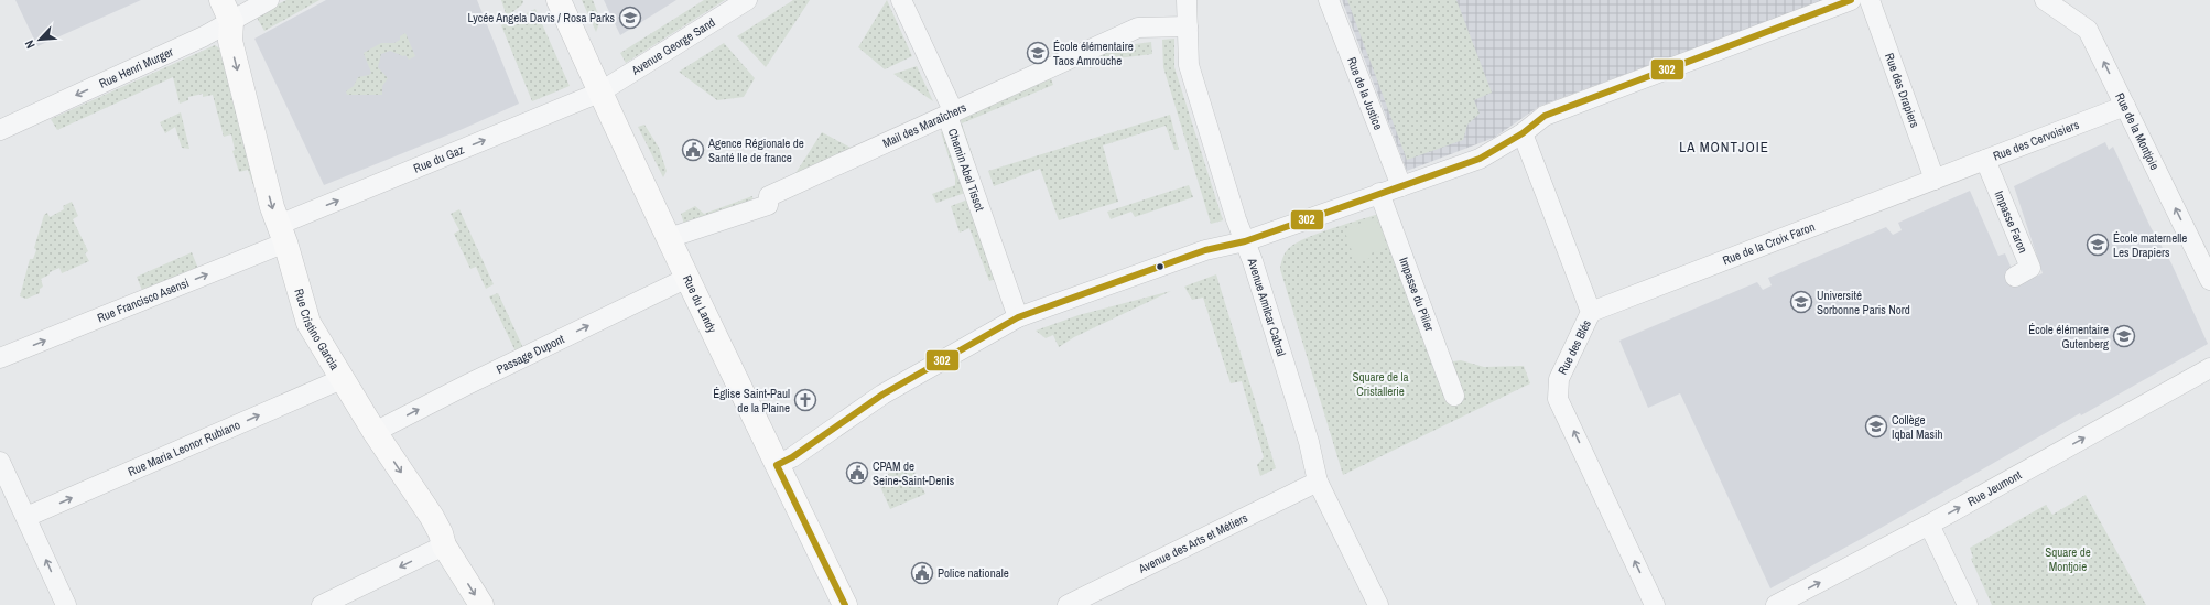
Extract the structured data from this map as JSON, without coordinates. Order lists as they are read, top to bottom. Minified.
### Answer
{"streets":{"main road":["Rue du Landy","Rue Cristino Garcia"],"street":["Avenue George Sand","Rue Henri Murger","Rue des Drapiers","Rue de la Justice","Mail des Maraîchers","Rue de la Montjoie","Rue des Cervoisiers","Rue du Gaz","Chemin Abel Tissot","Impasse Faron","Rue de la Croix Faron","Impasse du Pilier","Rue Francisco Asensi","Avenue Amilcar Cabral","Rue des Blés","Passage Dupont","Rue Maria Leonor Rubiano","Rue Jeumont","Avenue des Arts et Métiers"]},"crossings":[["Avenue George Sand","Rue du Gaz"],["Avenue George Sand","Rue du Landy"],["Rue Henri Murger","Rue Cristino Garcia"],["Rue des Drapiers","Rue des Cervoisiers"],["Rue des Drapiers","Rue de la Croix Faron"],["Mail des Maraîchers","Chemin Abel Tissot"],["Mail des Maraîchers","Rue du Landy"],["Mail des Maraîchers","Avenue Amilcar Cabral"],["Rue de la Montjoie","Rue des Cervoisiers"],["Rue des Cervoisiers","Impasse Faron"],["Rue des Cervoisiers","Rue de la Croix Faron"],["Rue du Gaz","Rue Francisco Asensi"],["Rue du Gaz","Rue du Landy"],["Rue du Gaz","Rue Cristino Garcia"],["Rue de la Croix Faron","Rue des Blés"],["Rue Francisco Asensi","Rue Cristino Garcia"],["Rue du Landy","Passage Dupont"],["Avenue Amilcar Cabral","Avenue des Arts et Métiers"],["Rue Cristino Garcia","Passage Dupont"],["Rue Cristino Garcia","Rue Maria Leonor Rubiano"]],"one_way":["Rue Henri Murger","Rue de la Montjoie","Rue du Gaz","Rue Francisco Asensi","Rue Cristino Garcia","Rue des Blés","Passage Dupont","Rue Maria Leonor Rubiano","Rue Jeumont"],"districts":["LA MONTJOIE"],"parks":["Square de la Cristallerie","Square de Montjoie"],"places":{"school or university":["Lycée Angela Davis / Rosa Parks","École élémentaire Taos Amrouche","École maternelle Les Drapiers","Université Sorbonne Paris Nord","École élémentaire Gutenberg","Collège Iqbal Masih"],"public building":["Agence Régionale de Santé Ile de france","CPAM de Seine-Saint-Denis","Police nationale"],"church":["Église Saint-Paul de la Plaine"]},"lines":["transit line 302"],"north":"bottom left"}
